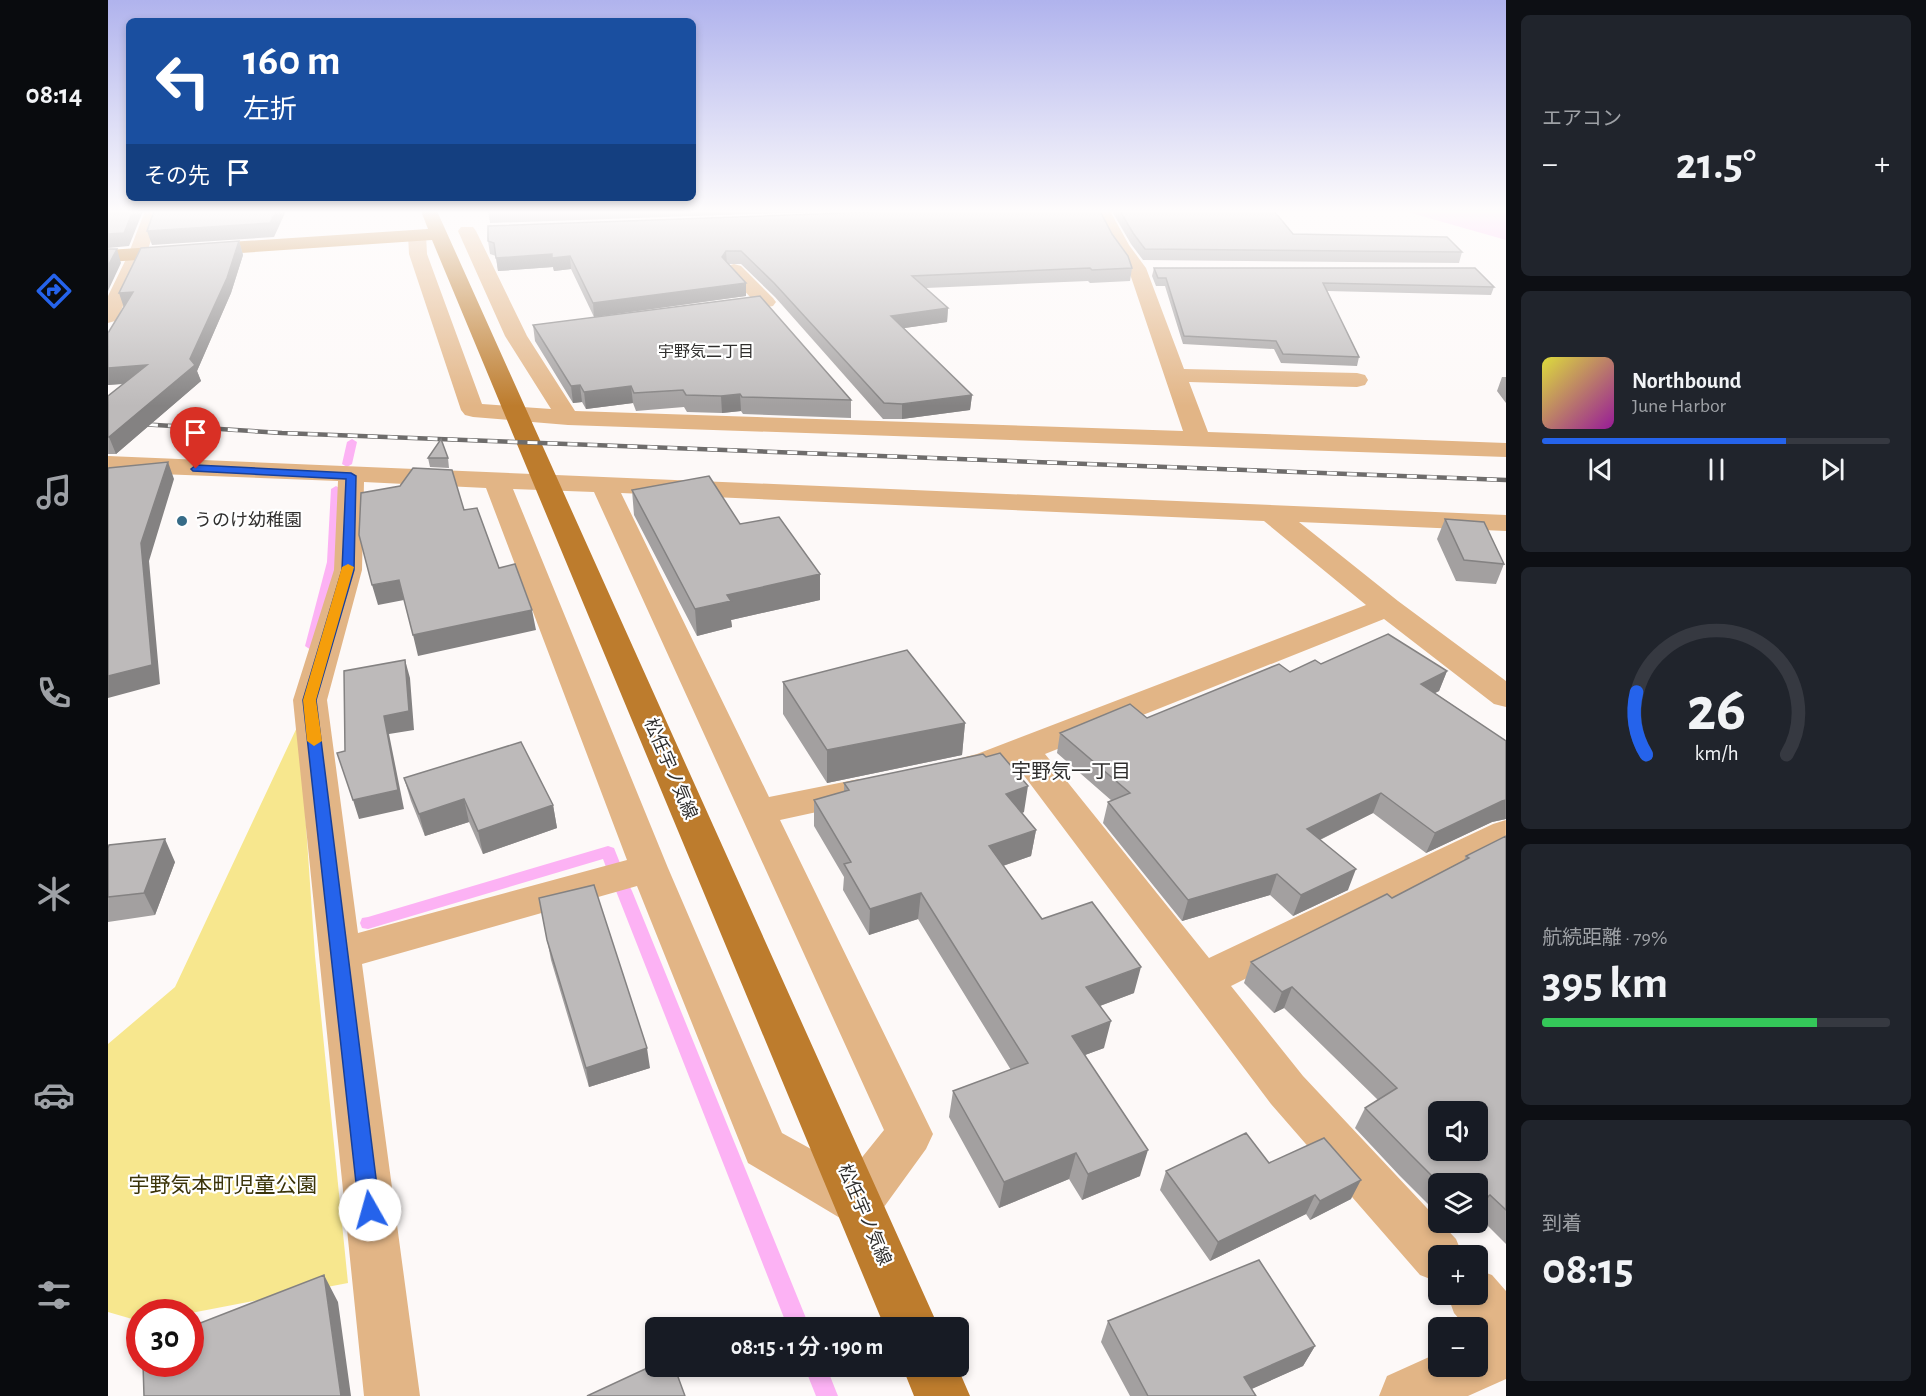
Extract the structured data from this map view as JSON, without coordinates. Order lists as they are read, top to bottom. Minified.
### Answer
{"streets":{"main road":["松任宇ノ気線"]},"districts":["宇野気二丁目","宇野気一丁目"],"parks":["宇野気本町児童公園"],"places":["うのけ幼稚園"],"page":{"tabs":"08:14","tile":["エアコン",["航続距離 · 79%","395 km"],["到着","08:15"]],"turn":["160 m","左折"],"heat":["−","21.5°","+"],"then":"その先","song":["Northbound","June Harbor"],"map_buttons":["+","−"],"limit":"30","trip":"08:15 · 1 分 · 190 m","gauge":["26","km/h"]}}
